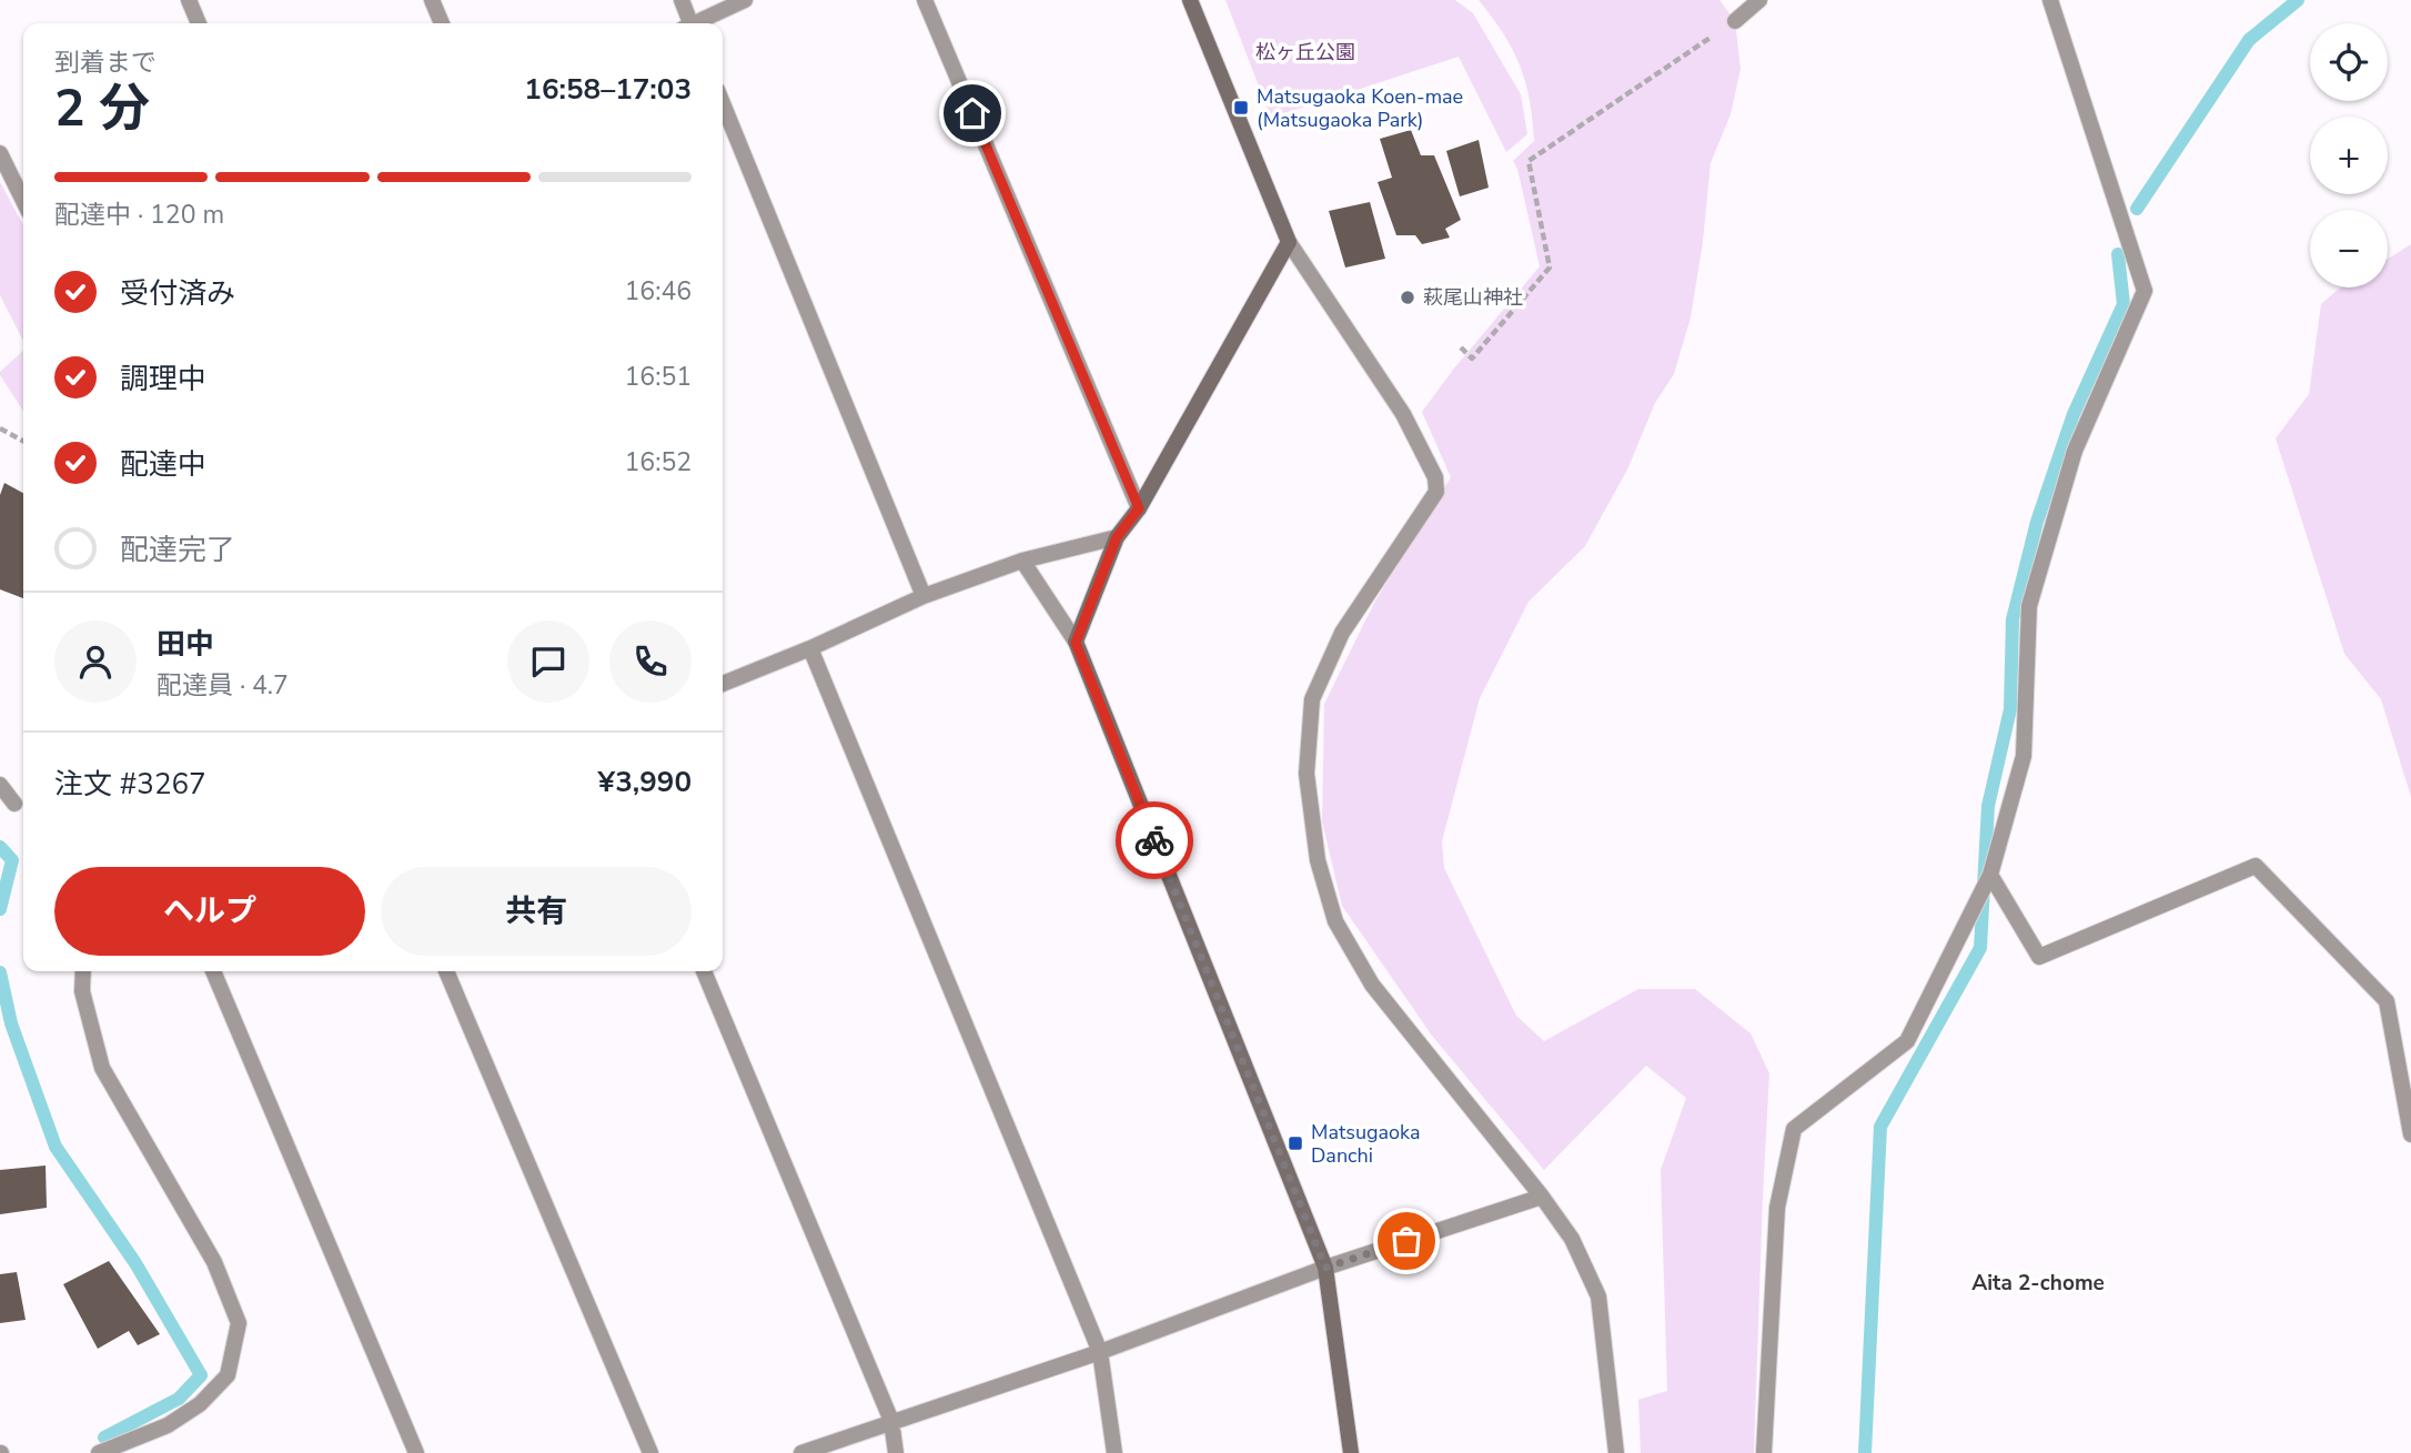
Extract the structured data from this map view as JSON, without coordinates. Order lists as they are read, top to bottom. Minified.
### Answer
{"districts":["Aita 2-chome"],"parks":["松ヶ丘公園"],"places":{"transit":["Matsugaoka Koen-mae (Matsugaoka Park)","Matsugaoka Danchi"],"other":["萩尾山神社"]},"page":{"map_buttons":["+","−"],"heading":["2 分","到着まで","16:58–17:03"],"panel":["田中","配達員 · 4.7","注文 #3267","¥3,990"],"bar":"配達中 · 120 m","list":[["受付済み","16:46"],["調理中","16:51"],["配達中","16:52"],"配達完了"],"buttons":["ヘルプ","共有"]}}
